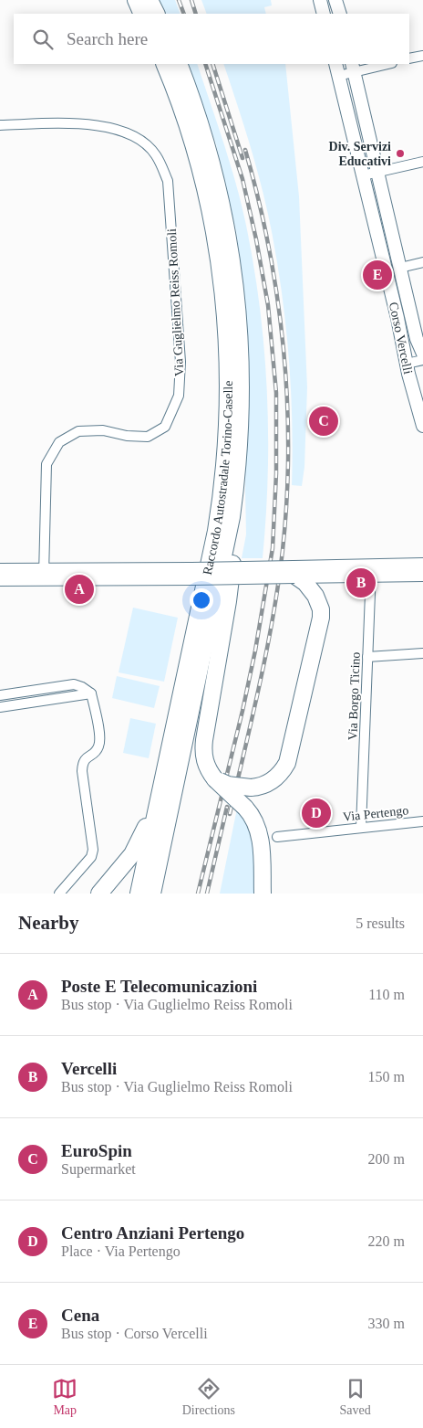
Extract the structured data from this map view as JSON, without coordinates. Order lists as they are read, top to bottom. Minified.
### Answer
{"streets":{"highway":["Raccordo Autostradale Torino-Caselle"],"main road":["Corso Vercelli"],"street":["Via Guglielmo Reiss Romoli","Via Borgo Ticino","Via Pertengo"]},"crossings":[["Via Borgo Ticino","Via Pertengo"]],"places":["Div. Servizi Educativi"],"page":{"search":"Search here","pins":["E","C","B","A","D"],"heading":["Nearby","5 results"],"list":[{"mark":"A","name":"Poste E Telecomunicazioni","note":"Bus stop · Via Guglielmo Reiss Romoli","value":"110 m"},{"mark":"B","name":"Vercelli","note":"Bus stop · Via Guglielmo Reiss Romoli","value":"150 m"},{"mark":"C","name":"EuroSpin","note":"Supermarket","value":"200 m"},{"mark":"D","name":"Centro Anziani Pertengo","note":"Place · Via Pertengo","value":"220 m"},{"mark":"E","name":"Cena","note":"Bus stop · Corso Vercelli","value":"330 m"}],"nav":["Map","Directions","Saved"]}}
